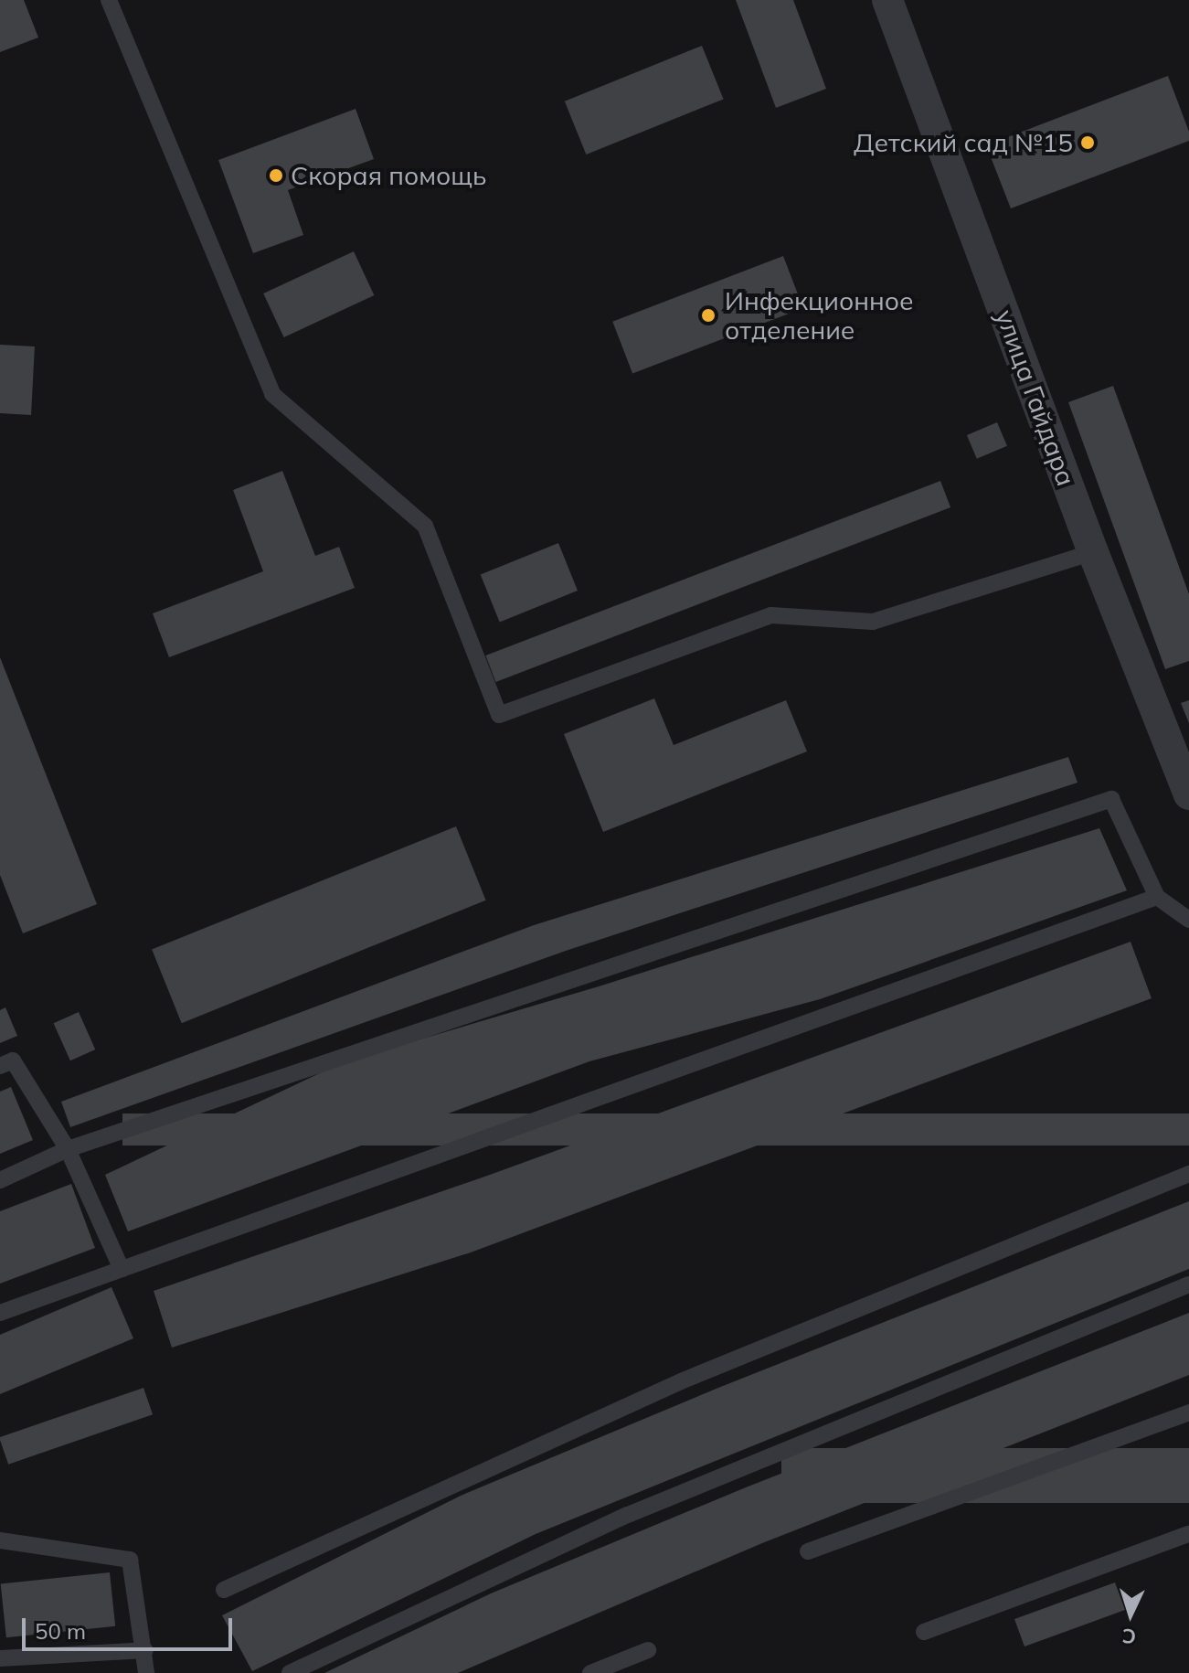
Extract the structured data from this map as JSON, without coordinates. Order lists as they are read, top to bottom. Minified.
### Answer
{"streets":{"street":["улица Гайдара"]},"places":["Детский сад №15","Скорая помощь","Инфекционное отделение"],"scale_bar":"50 m","north":"bottom"}
